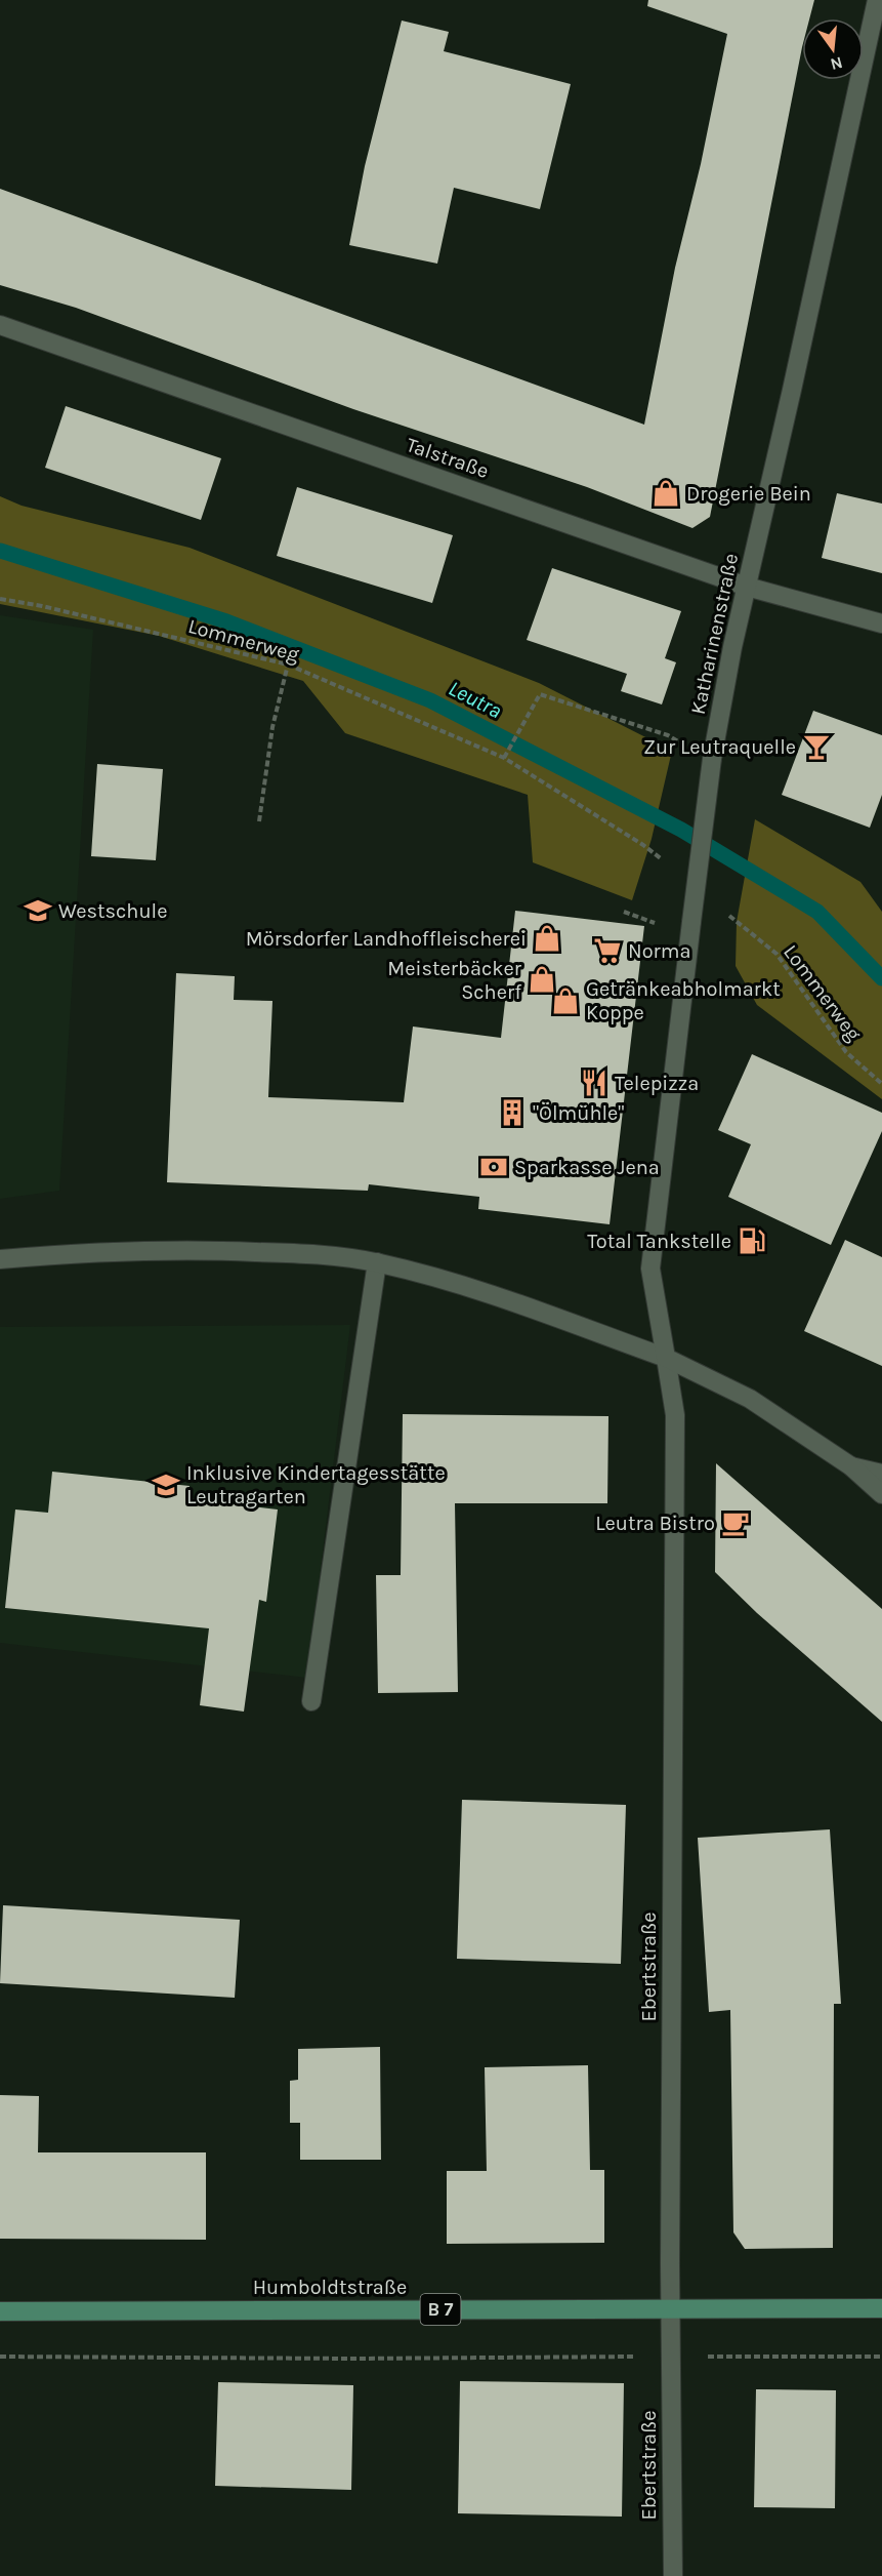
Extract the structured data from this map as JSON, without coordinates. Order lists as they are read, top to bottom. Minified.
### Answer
{"streets":{"main road":["Humboldtstraße","B 7"],"street":["Talstraße","Katharinenstraße","Ebertstraße"],"path":["Lommerweg"]},"crossings":[["Talstraße","Katharinenstraße"],["Katharinenstraße","Ebertstraße"],["Ebertstraße","Humboldtstraße"]],"water":["Leutra"],"places":{"shop":["Drogerie Bein","Mörsdorfer Landhoffleischerei","Meisterbäcker Scherf","Getränkeabholmarkt Koppe"],"bar":["Zur Leutraquelle"],"school or university":["Westschule","Inklusive Kindertagesstätte Leutragarten"],"supermarket":["Norma"],"restaurant":["Telepizza"],"building":["\"Ölmühle\""],"bank":["Sparkasse Jena"],"fuel station":["Total Tankstelle"],"cafe":["Leutra Bistro"]},"north":"bottom"}
